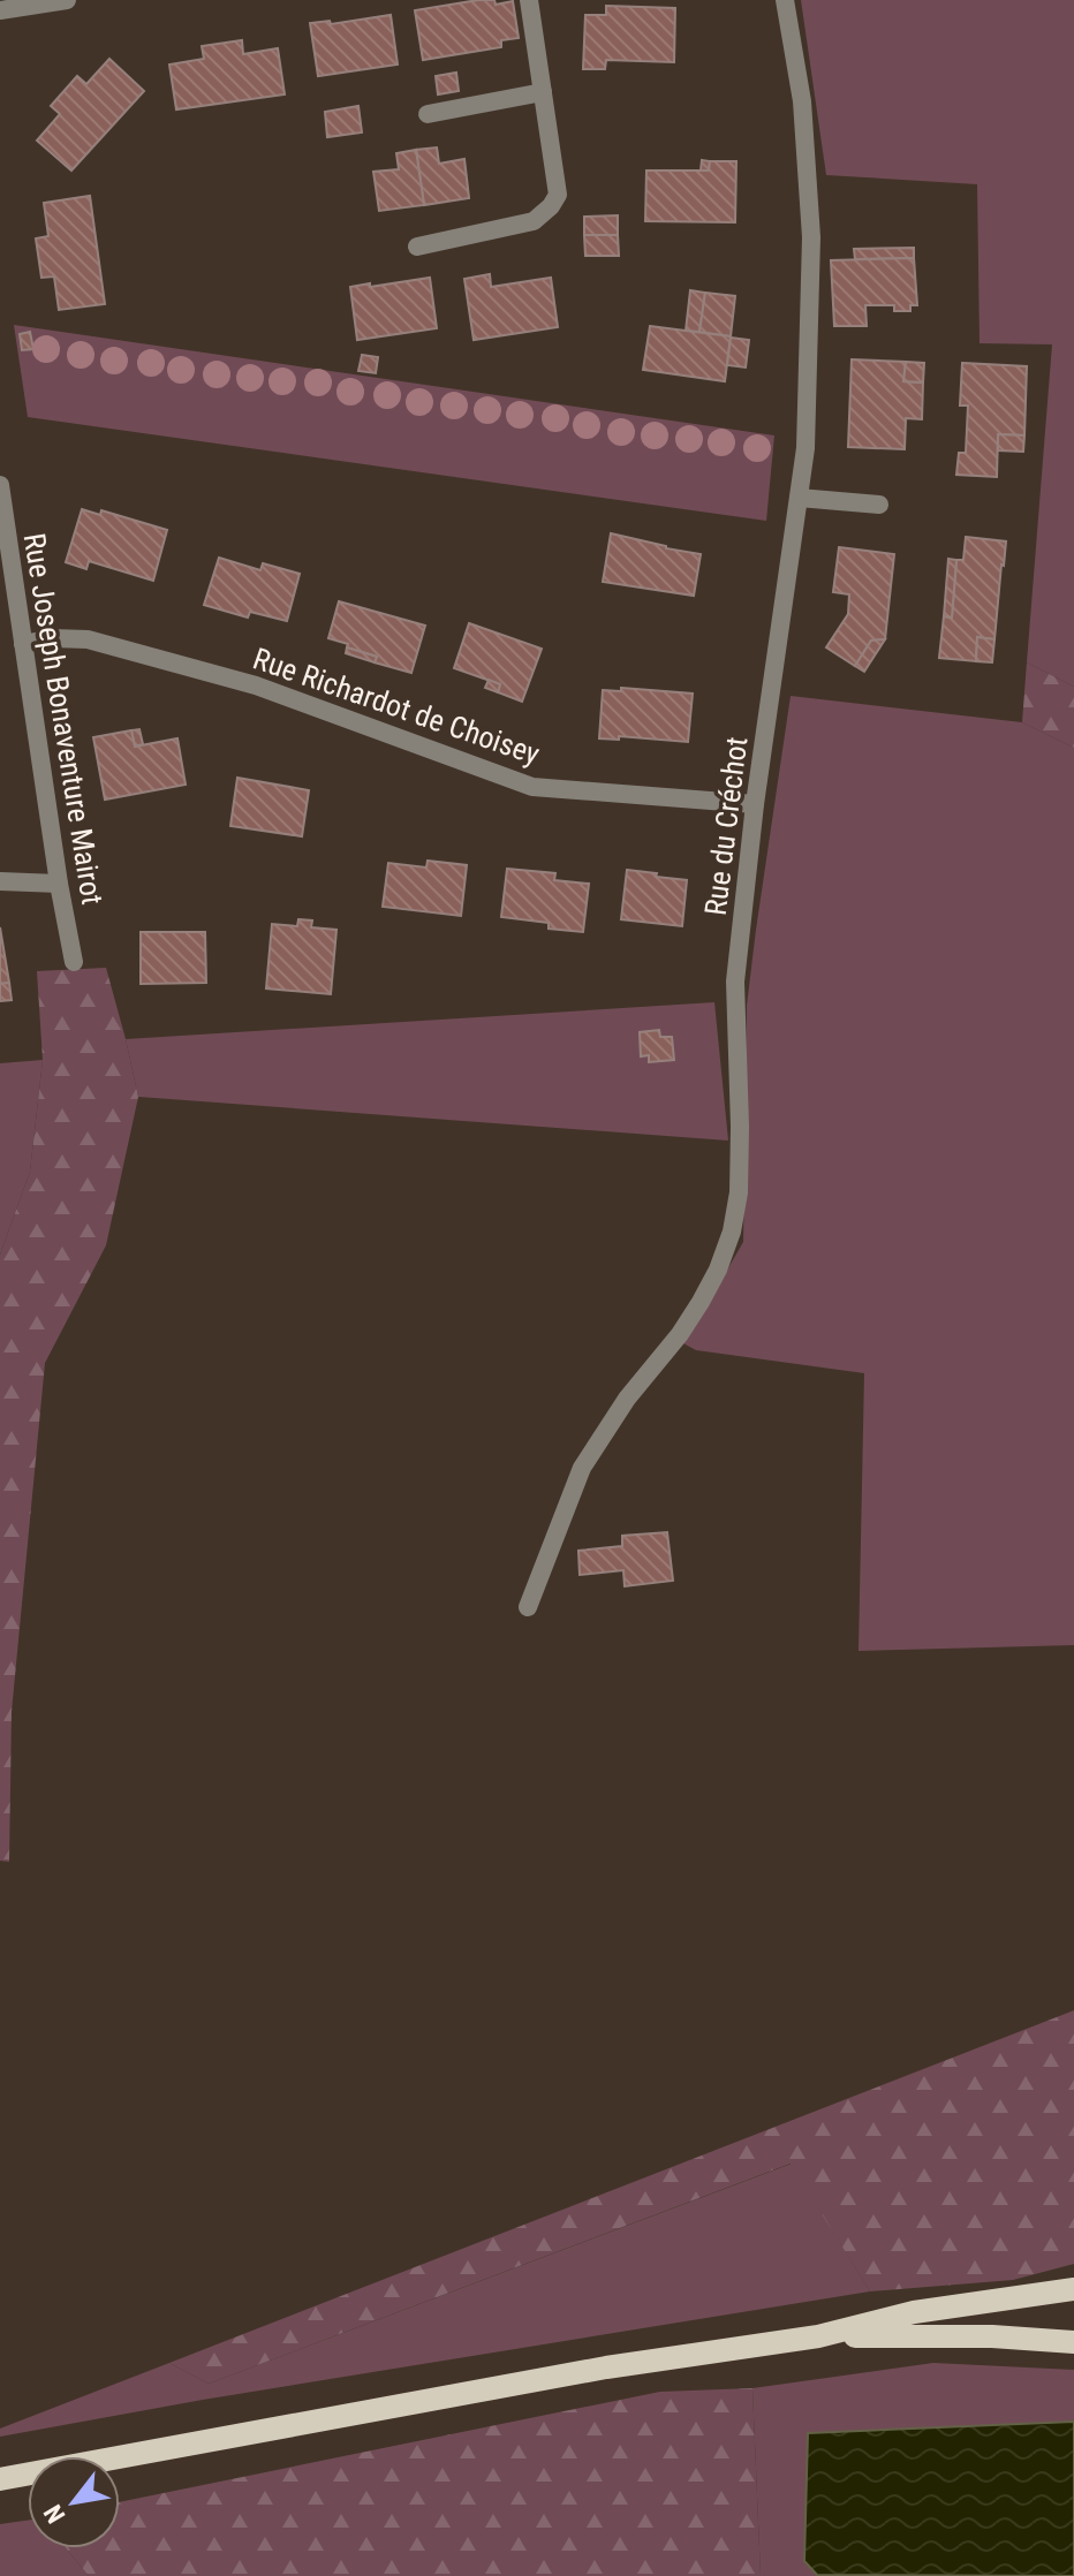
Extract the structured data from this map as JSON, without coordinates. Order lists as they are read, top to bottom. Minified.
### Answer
{"streets":{"street":["Rue Richardot de Choisey","Rue Joseph Bonaventure Mairot","Rue du Créchot"]},"crossings":[["Rue Richardot de Choisey","Rue Joseph Bonaventure Mairot"],["Rue Richardot de Choisey","Rue du Créchot"]],"north":"bottom left"}
